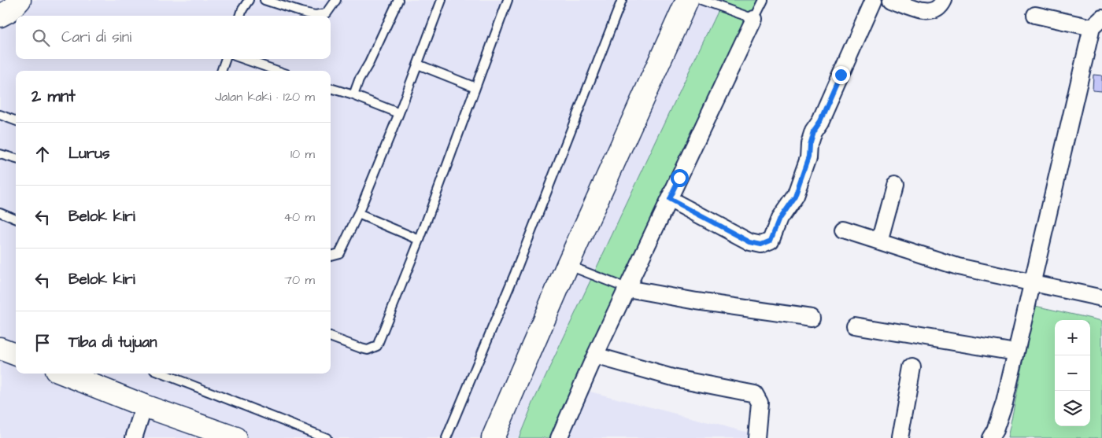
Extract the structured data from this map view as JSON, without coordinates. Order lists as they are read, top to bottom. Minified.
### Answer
{"page":{"search":"Cari di sini","heading":["2 mnt","Jalan kaki · 120 m"],"list":[["Lurus","10 m"],["Belok kiri","40 m"],["Belok kiri","70 m"],"Tiba di tujuan"],"map_buttons":["+","−"]}}
